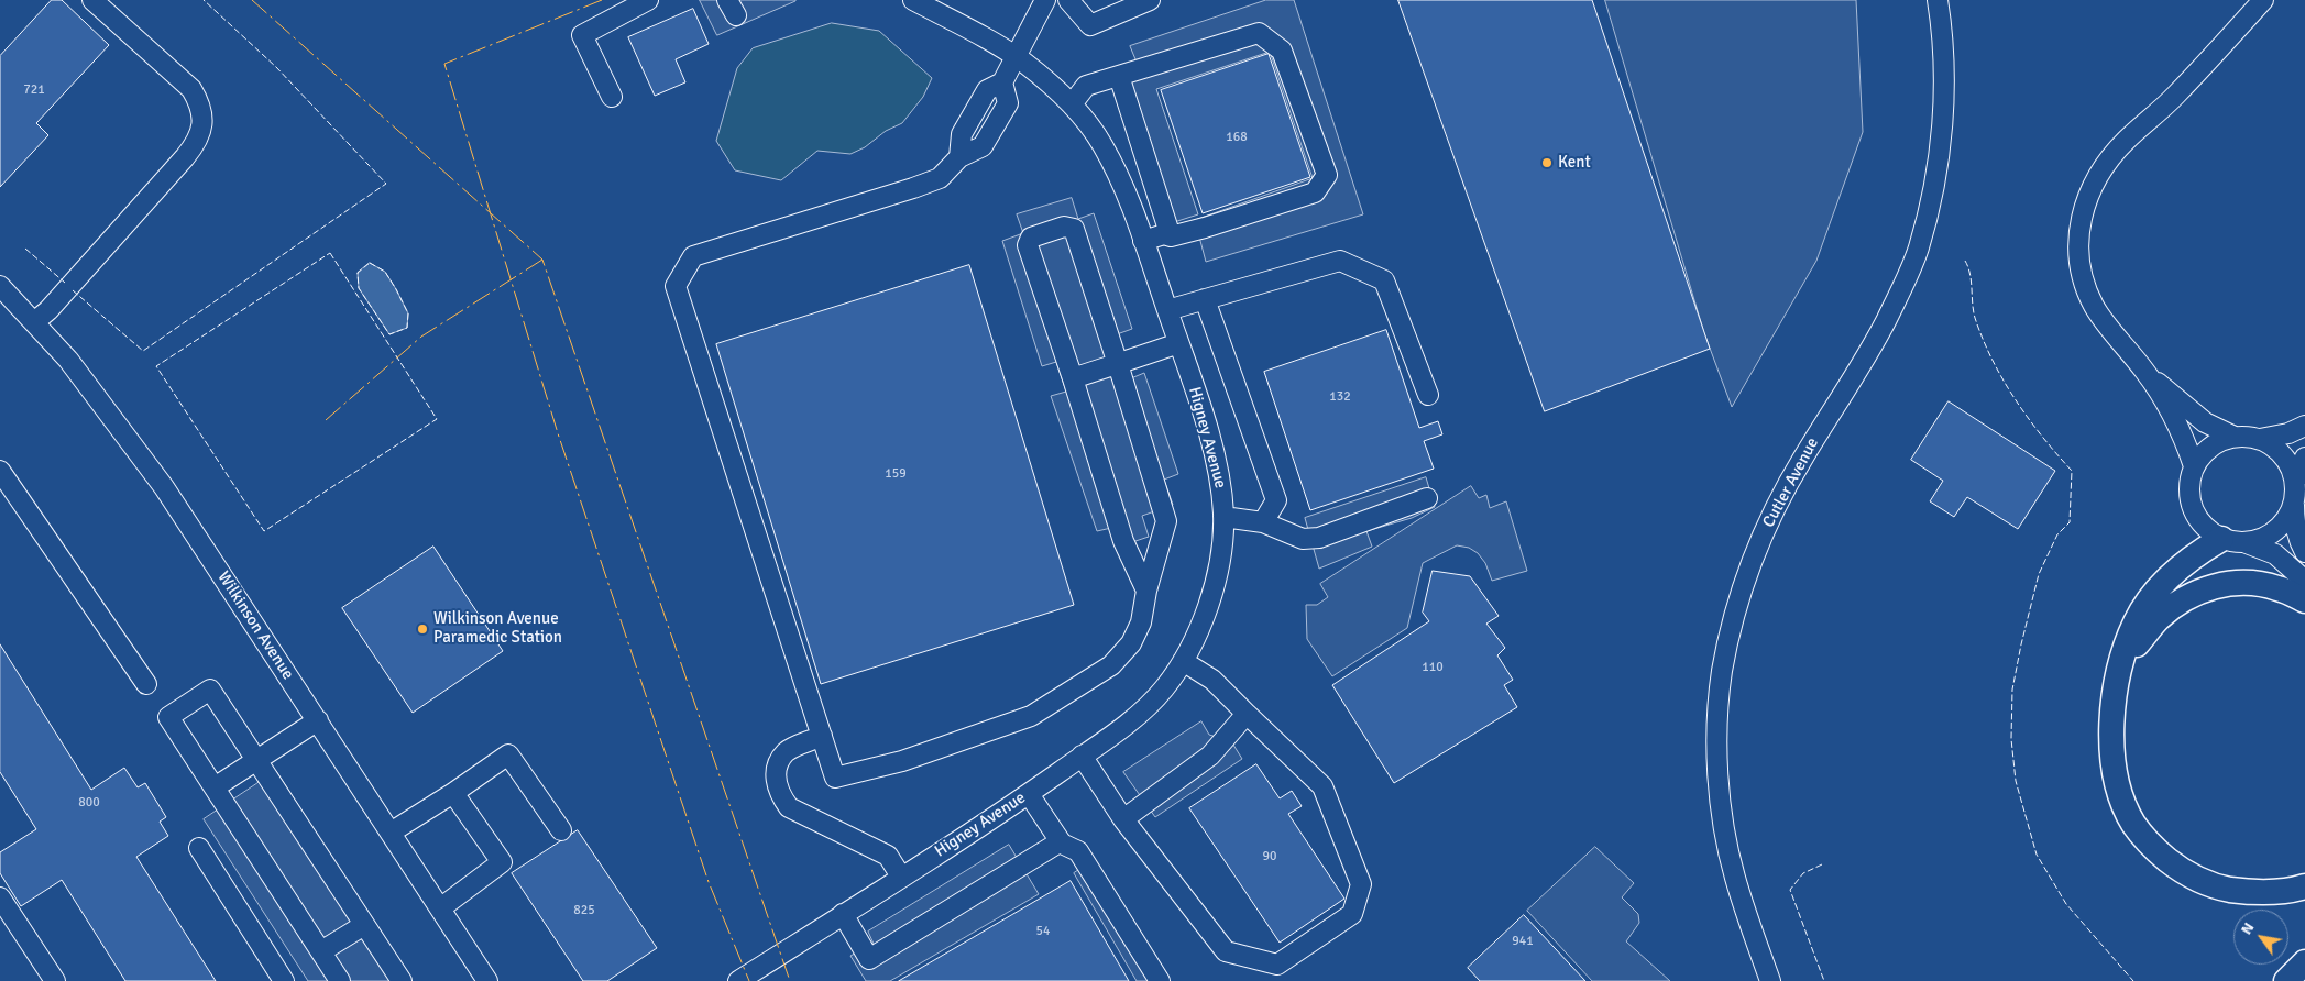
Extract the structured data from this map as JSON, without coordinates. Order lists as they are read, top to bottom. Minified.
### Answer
{"streets":{"street":["Higney Avenue","Cutler Avenue","Wilkinson Avenue"]},"places":["Kent","Wilkinson Avenue Paramedic Station"],"house_numbers":["721","168","132","159","110","800","90","825","54","941"],"north":"top left"}
